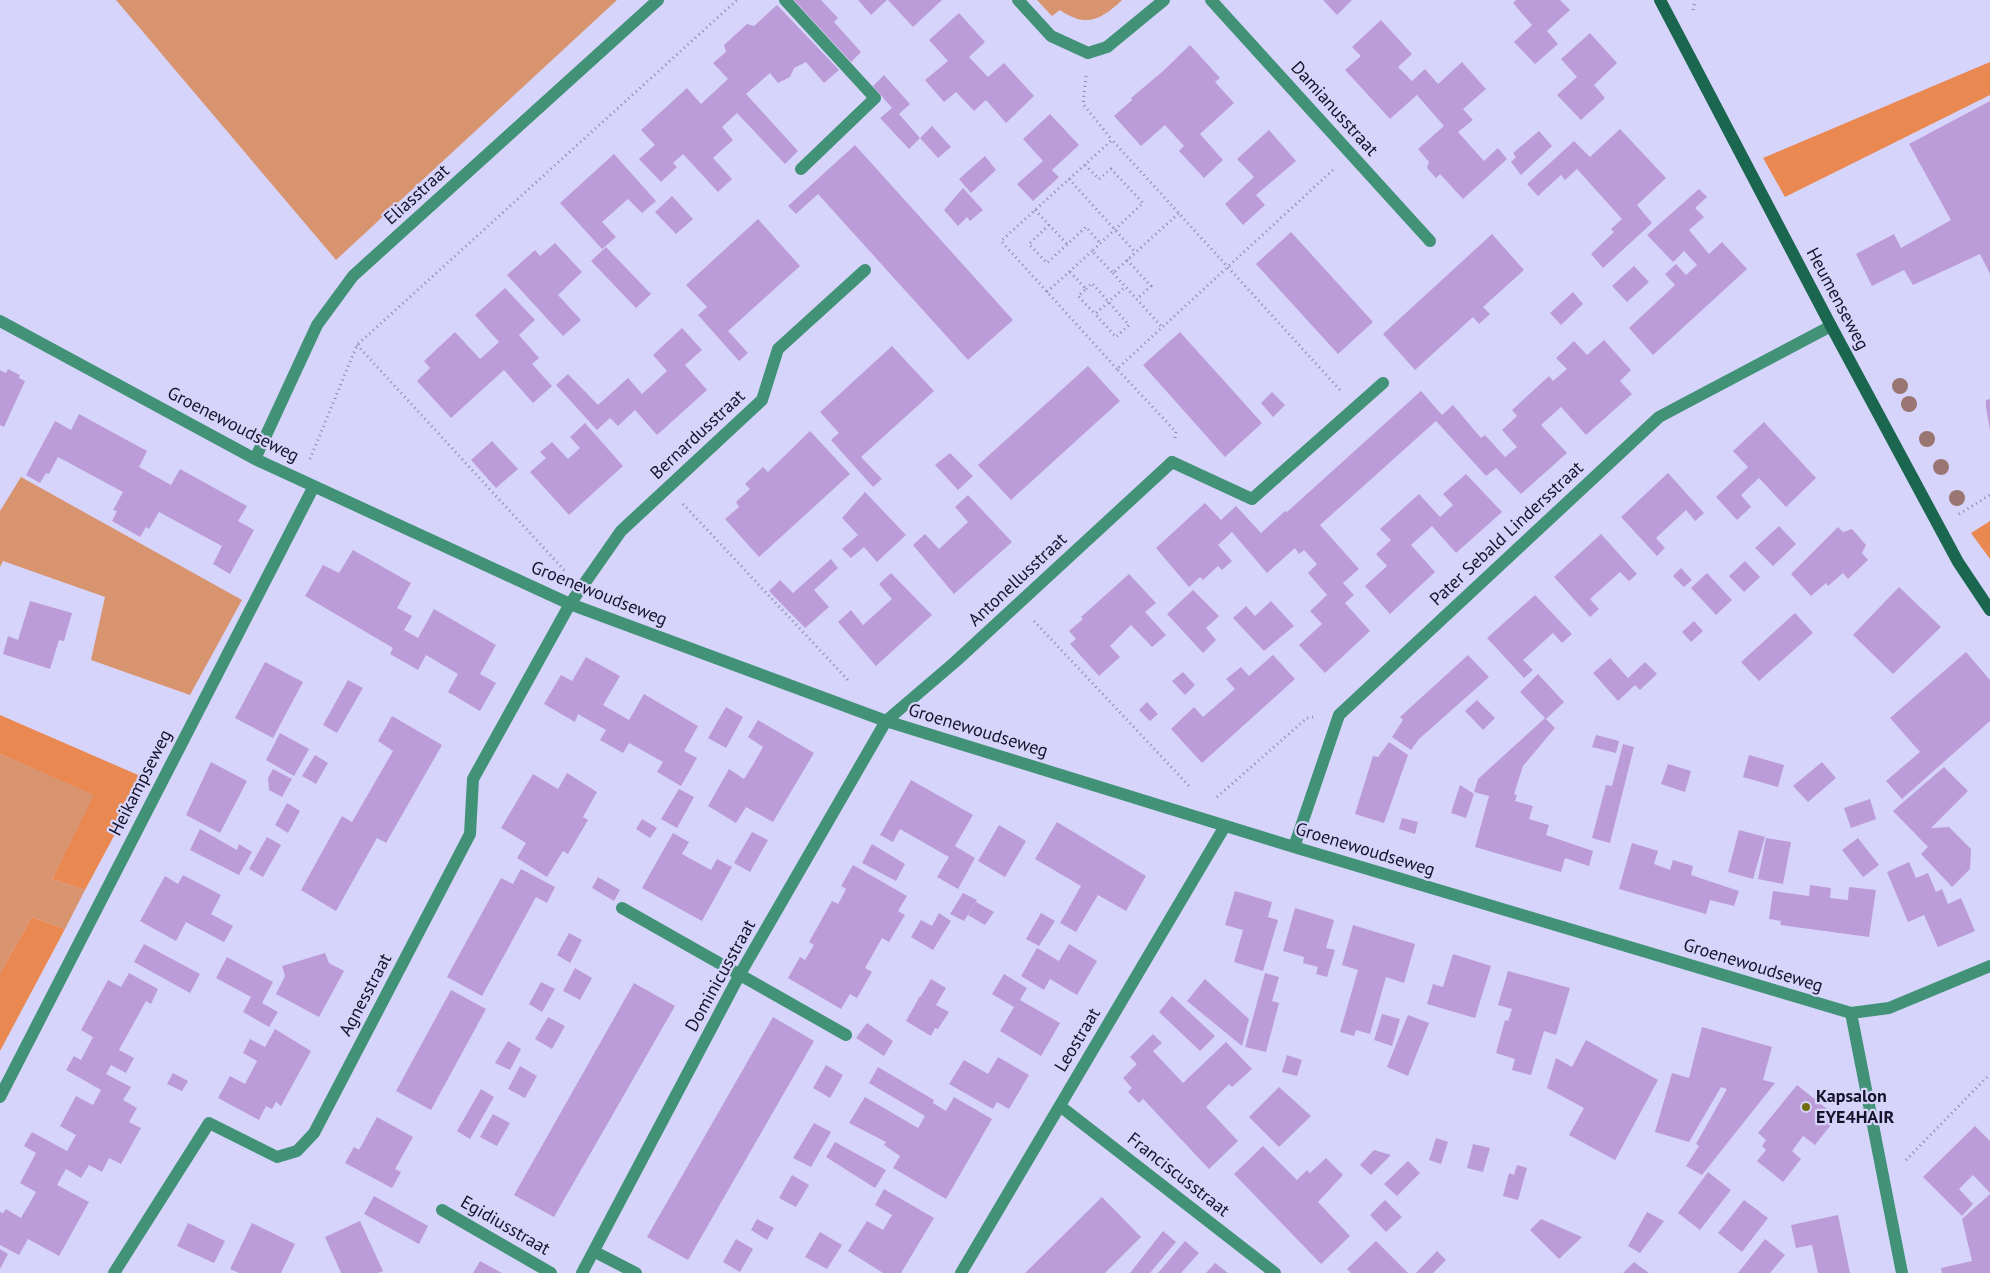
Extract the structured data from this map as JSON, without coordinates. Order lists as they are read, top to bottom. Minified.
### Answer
{"streets":{"street":["Damianusstraat","Eliasstraat","Heumenseweg","Groenewoudseweg","Bernardusstraat","Pater Sebald Lindersstraat","Antonellusstraat","Heikampseweg","Dominicusstraat","Agnesstraat","Leostraat","Franciscusstraat","Egidiusstraat"]},"crossings":[["Eliasstraat","Groenewoudseweg"],["Heumenseweg","Pater Sebald Lindersstraat"],["Groenewoudseweg","Bernardusstraat"],["Groenewoudseweg","Pater Sebald Lindersstraat"],["Groenewoudseweg","Antonellusstraat"],["Groenewoudseweg","Heikampseweg"],["Groenewoudseweg","Dominicusstraat"],["Groenewoudseweg","Agnesstraat"],["Groenewoudseweg","Leostraat"],["Bernardusstraat","Agnesstraat"],["Antonellusstraat","Dominicusstraat"],["Leostraat","Franciscusstraat"]],"places":["Kapsalon EYE4HAIR"]}
